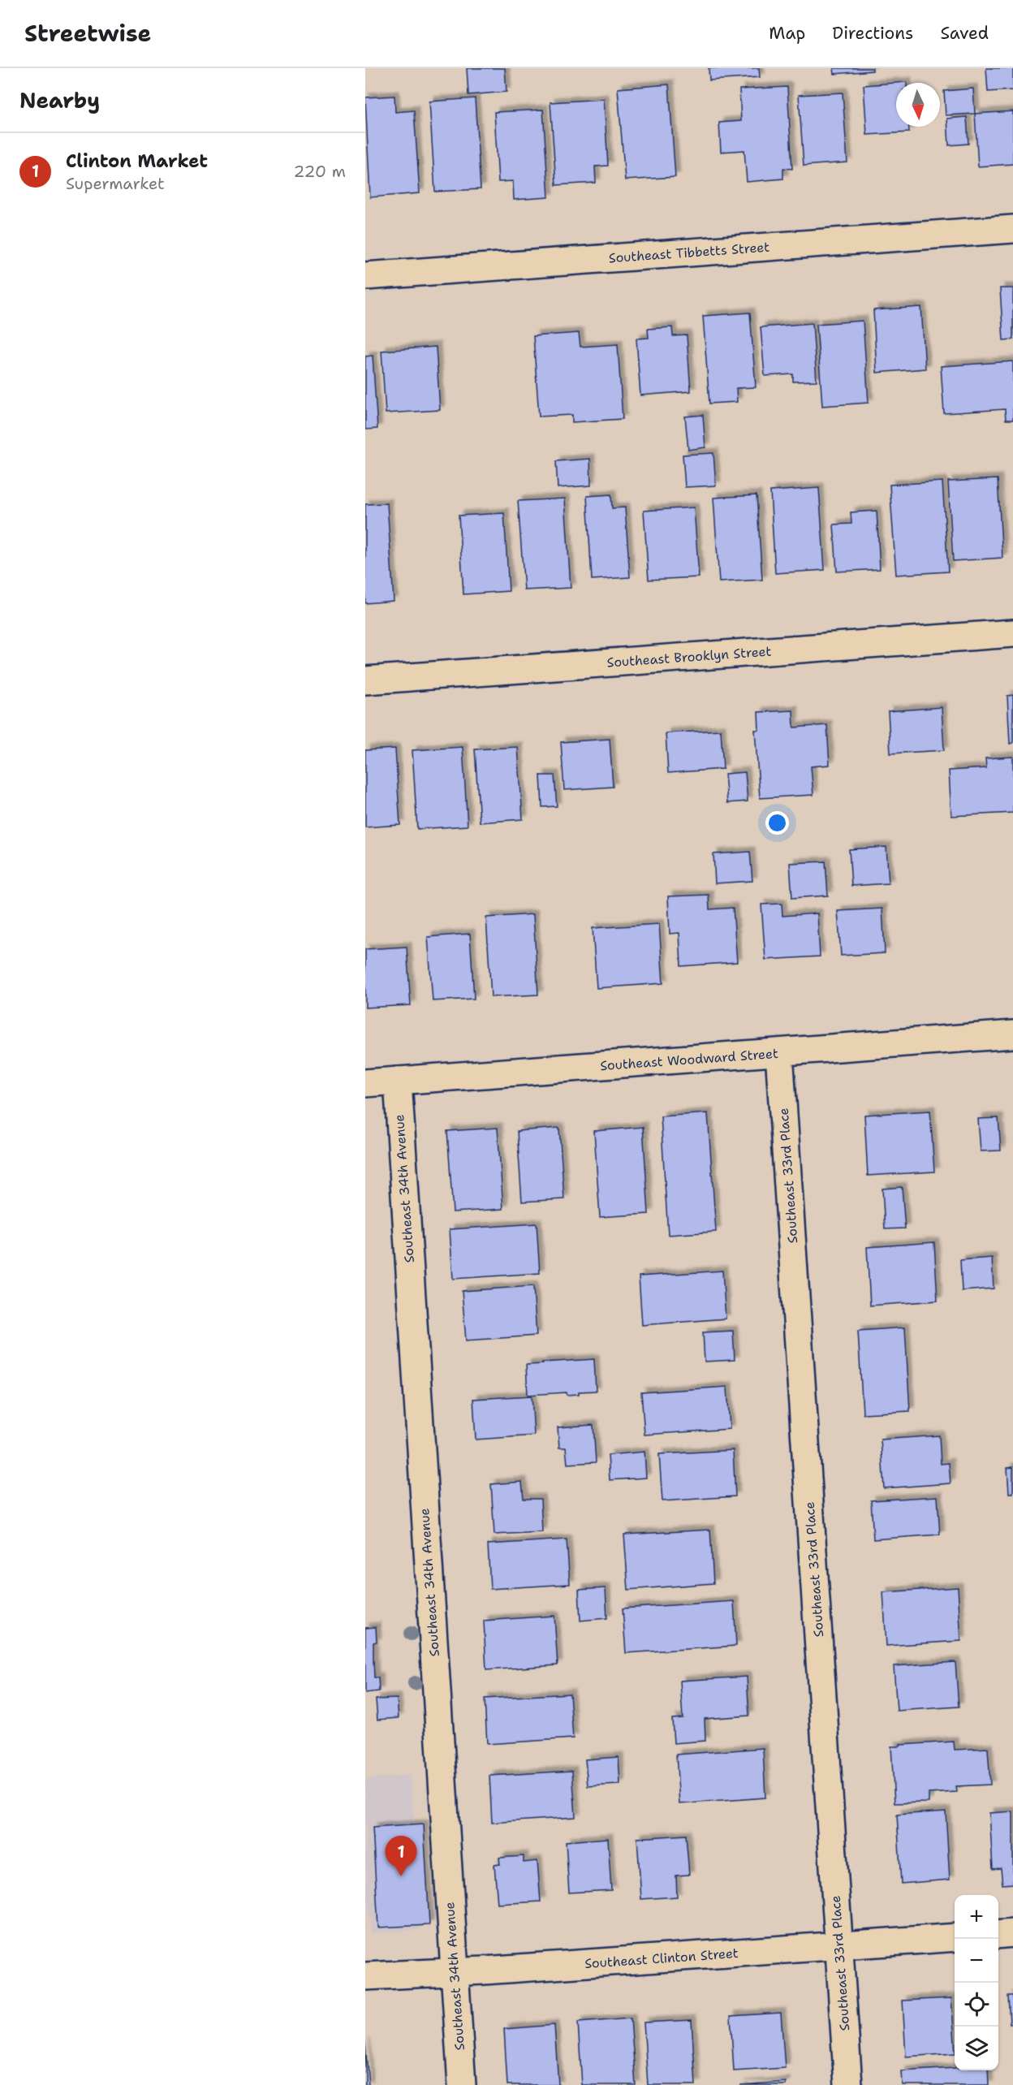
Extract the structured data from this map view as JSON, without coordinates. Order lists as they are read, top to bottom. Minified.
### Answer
{"streets":{"street":["Southeast Tibbetts Street","Southeast Brooklyn Street","Southeast Woodward Street","Southeast 33rd Place","Southeast 34th Avenue","Southeast Clinton Street"]},"crossings":[["Southeast Woodward Street","Southeast 33rd Place"],["Southeast Woodward Street","Southeast 34th Avenue"],["Southeast 33rd Place","Southeast Clinton Street"],["Southeast 34th Avenue","Southeast Clinton Street"]],"north":"bottom","page":{"header":"Streetwise","nav":["Map","Directions","Saved"],"heading":"Nearby","list":[{"mark":"1","name":"Clinton Market","note":"Supermarket","value":"220 m"}],"pins":"1","map_buttons":["+","−"]}}
